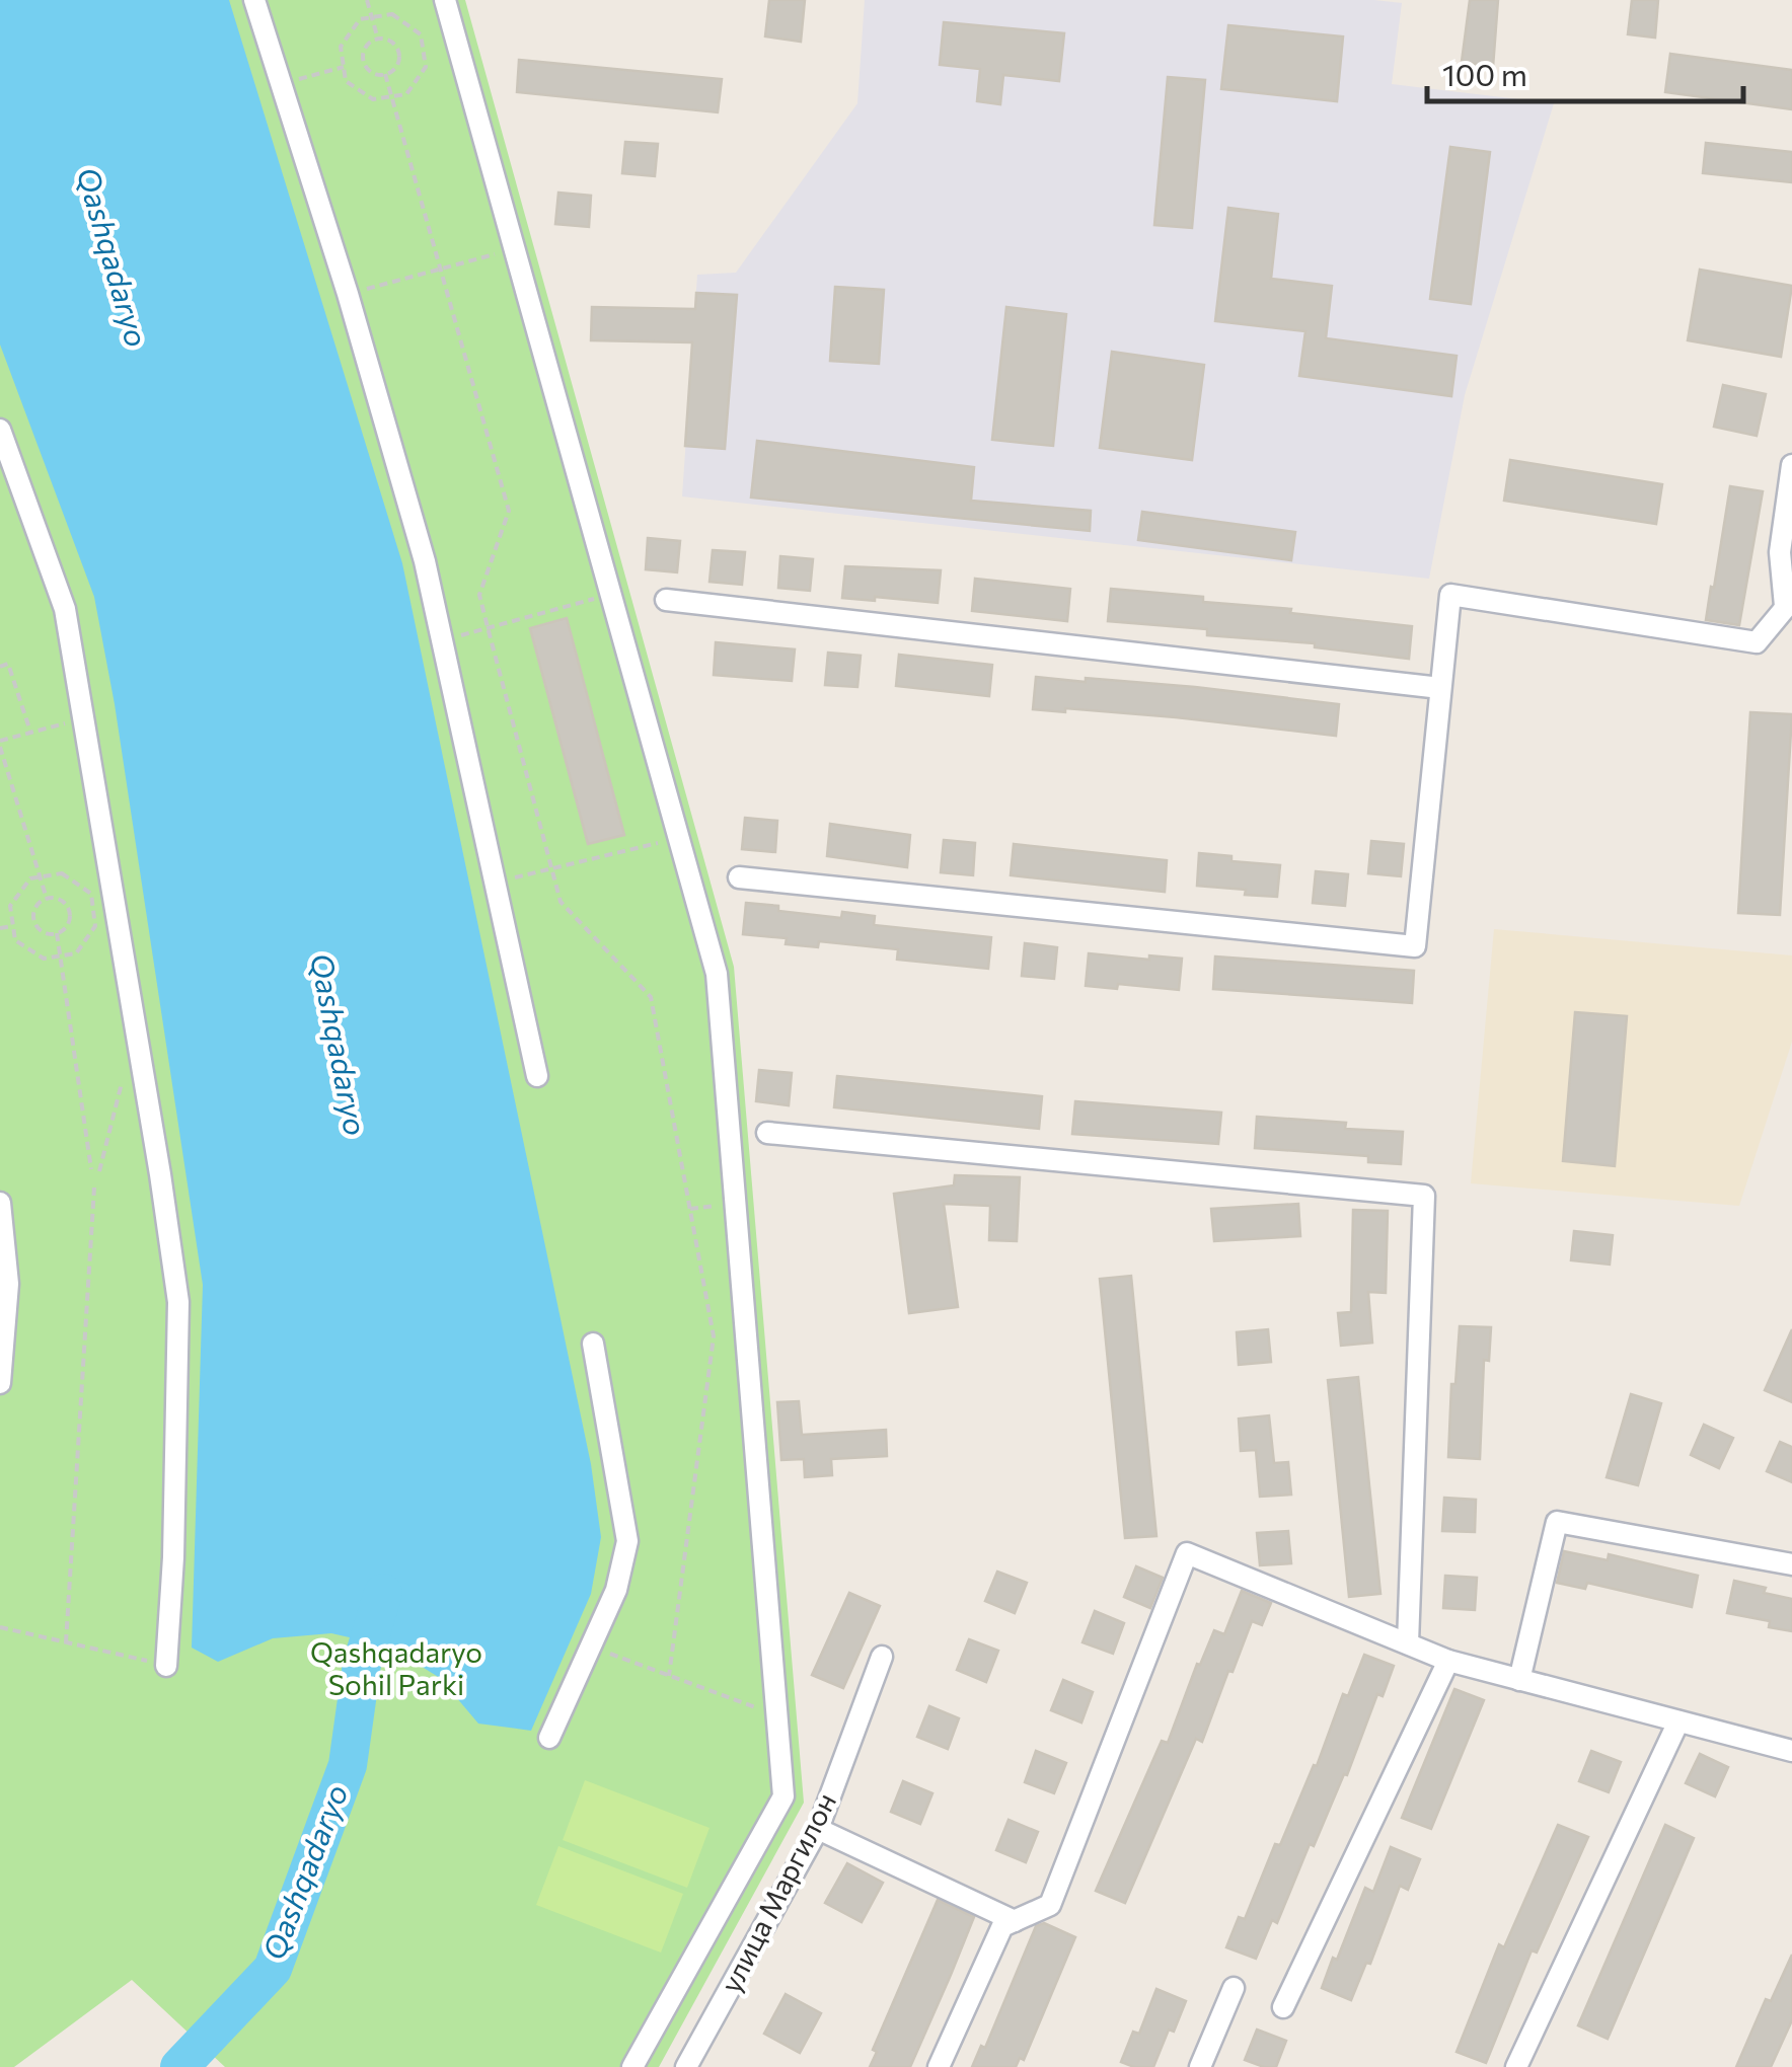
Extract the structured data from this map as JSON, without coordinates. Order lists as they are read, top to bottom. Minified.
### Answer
{"streets":{"street":["улица Маргилон"]},"water":["Qashqadaryo"],"parks":["Qashqadaryo Sohil Parki"],"scale_bar":"100 m"}
